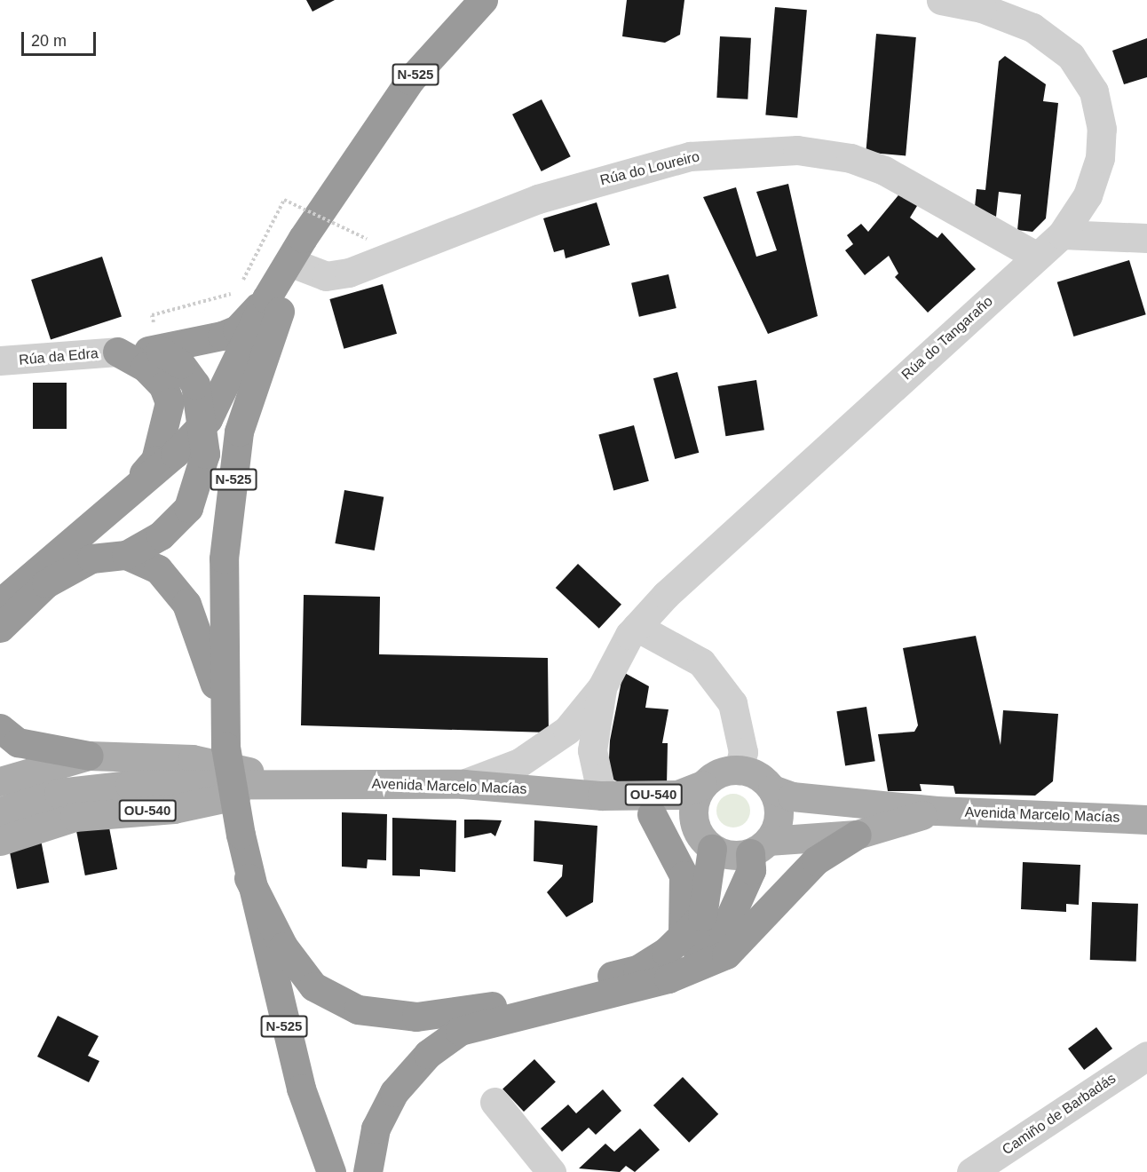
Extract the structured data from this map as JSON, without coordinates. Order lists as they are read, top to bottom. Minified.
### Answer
{"streets":{"highway":["N-525"],"main road":["Avenida Marcelo Macías","OU-540"],"street":["Rúa do Loureiro","Rúa do Tangaraño","Rúa da Edra","Camiño de Barbadás"]},"crossings":[["N-525","Rúa do Loureiro"],["Rúa do Loureiro","Rúa do Tangaraño"],["Rúa do Tangaraño","Avenida Marcelo Macías"],["Rúa do Tangaraño","OU-540"],["Avenida Marcelo Macías","OU-540"]],"scale_bar":"20 m"}
